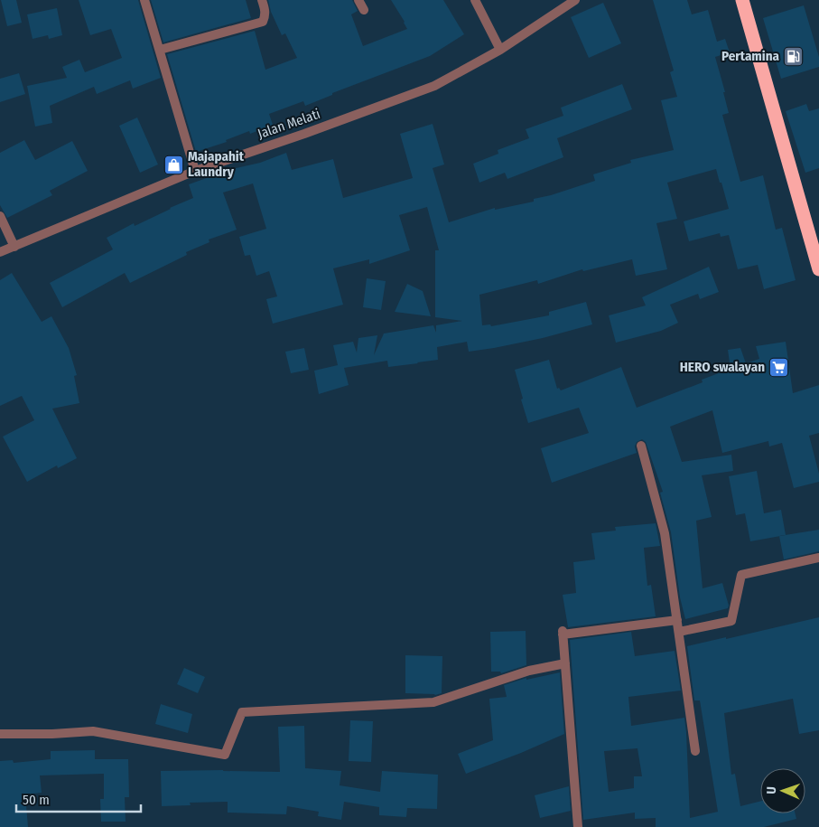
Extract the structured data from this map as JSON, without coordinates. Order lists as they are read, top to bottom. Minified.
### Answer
{"streets":{"street":["Jalan Melati"]},"places":{"fuel station":["Pertamina"],"shop":["Majapahit Laundry"],"supermarket":["HERO swalayan"]},"scale_bar":"50 m","north":"left"}
